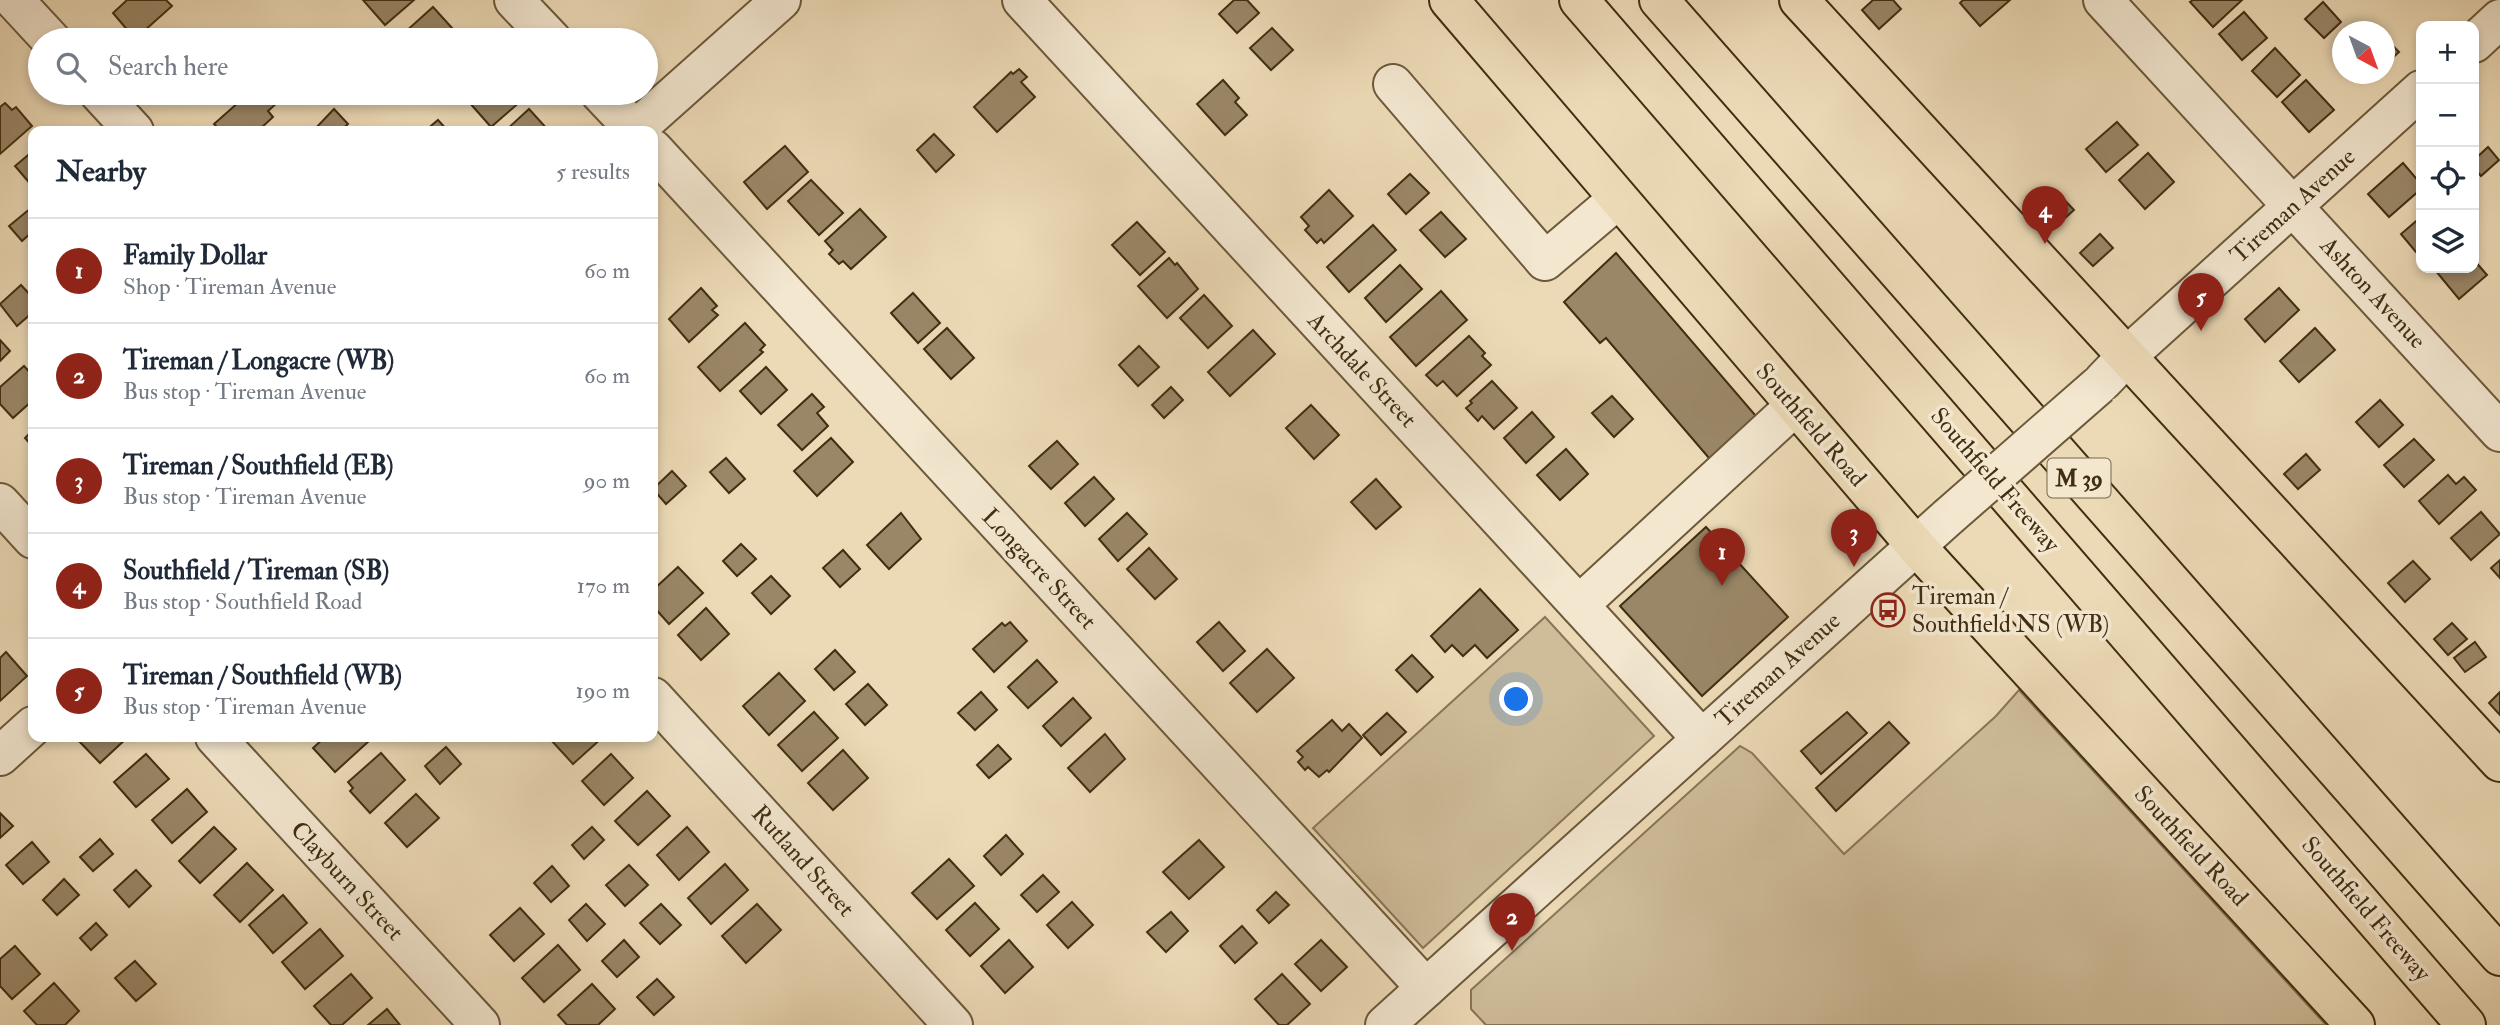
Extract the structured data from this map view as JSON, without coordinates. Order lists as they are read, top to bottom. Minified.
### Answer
{"streets":{"main road":["Southfield Road","M 39","Southfield Freeway"],"street":["Tireman Avenue","Ashton Avenue","Archdale Street","Longacre Street","Rutland Street","Clayburn Street"]},"crossings":[["Tireman Avenue","Ashton Avenue"],["Tireman Avenue","Archdale Street"],["Tireman Avenue","Southfield Road"],["Tireman Avenue","Longacre Street"]],"places":{"bus stop":["Tireman / Southfield NS (WB)"]},"north":"bottom right","page":{"map_buttons":["+","−"],"search":"Search here","heading":["Nearby","5 results"],"pins":["4","5","3","1","2"],"list":[{"mark":"1","name":"Family Dollar","note":"Shop · Tireman Avenue","value":"60 m"},{"mark":"2","name":"Tireman / Longacre (WB)","note":"Bus stop · Tireman Avenue","value":"60 m"},{"mark":"3","name":"Tireman / Southfield (EB)","note":"Bus stop · Tireman Avenue","value":"90 m"},{"mark":"4","name":"Southfield / Tireman (SB)","note":"Bus stop · Southfield Road","value":"170 m"},{"mark":"5","name":"Tireman / Southfield (WB)","note":"Bus stop · Tireman Avenue","value":"190 m"}]}}
